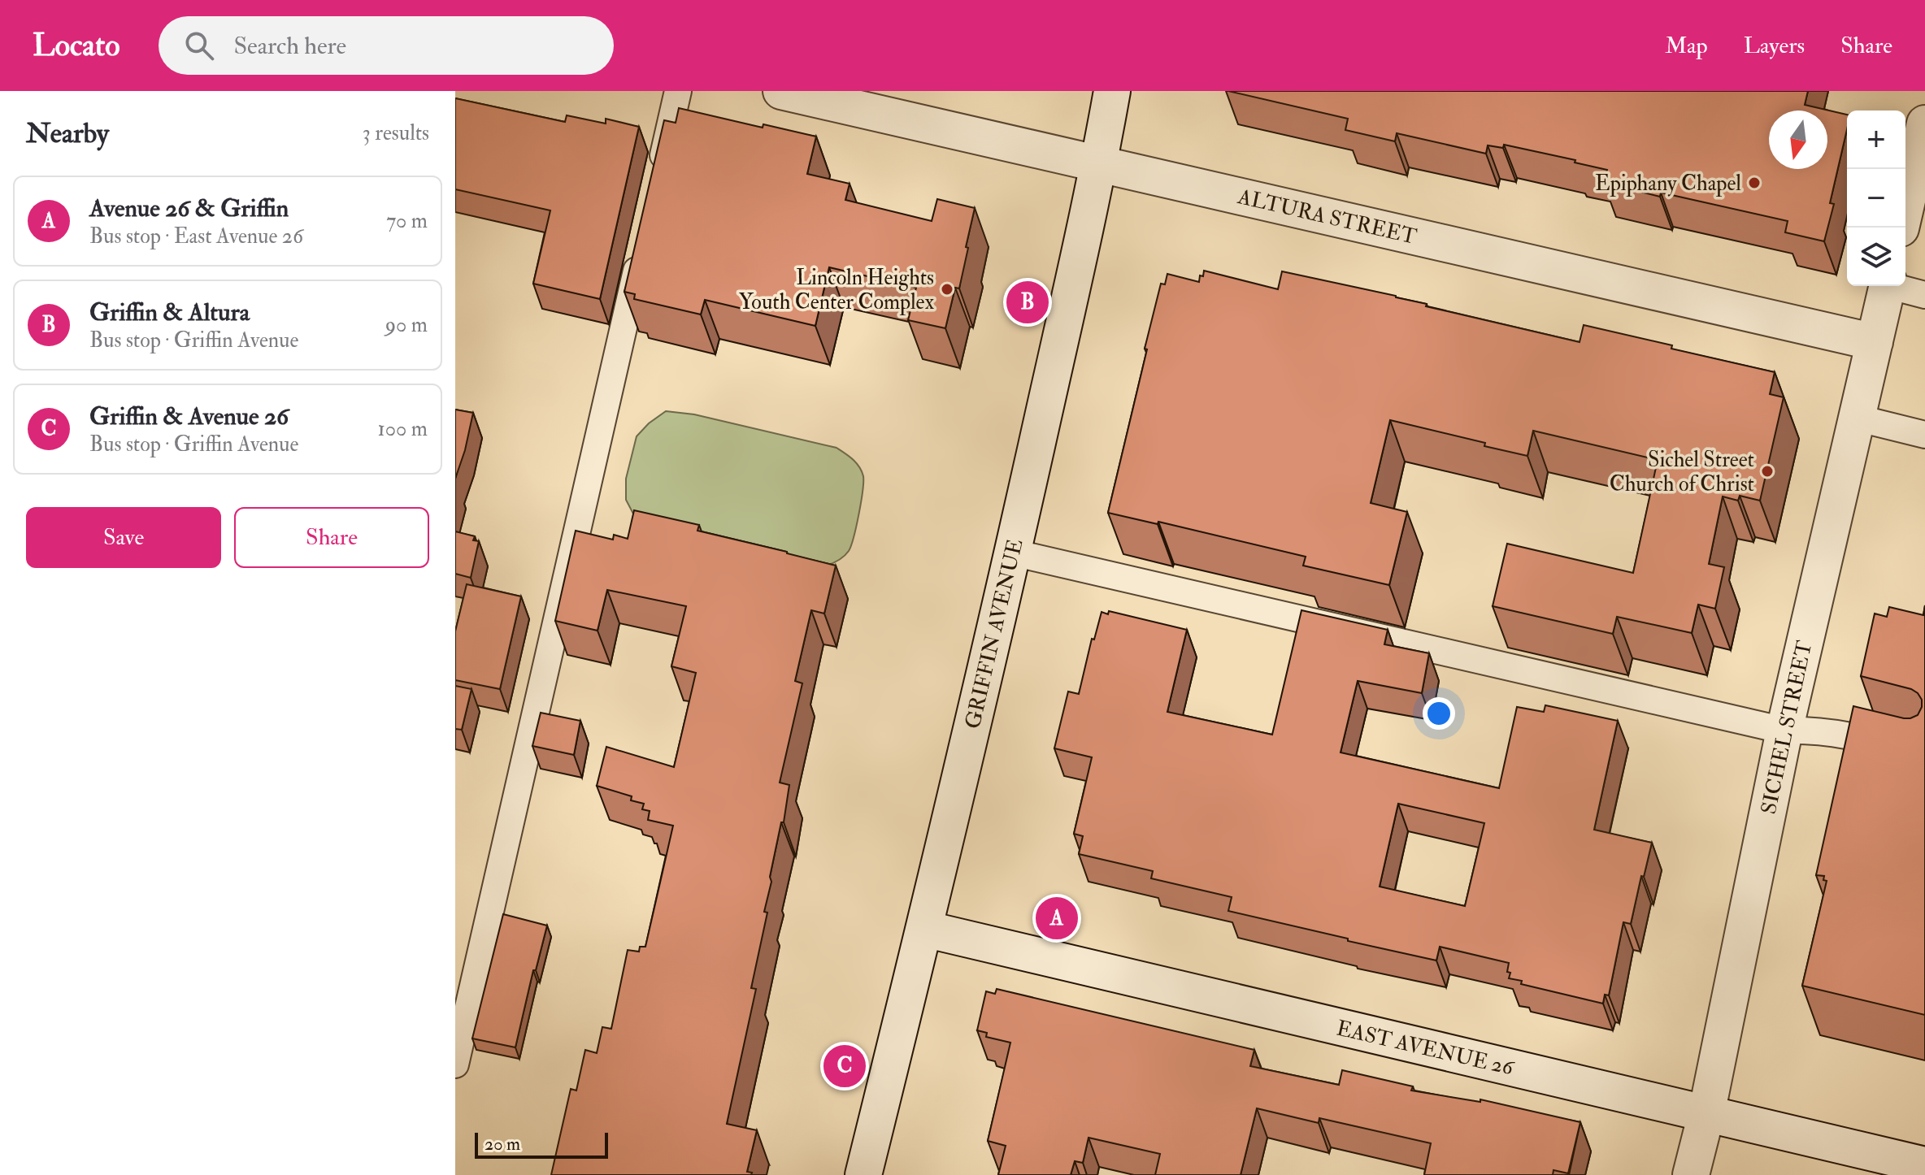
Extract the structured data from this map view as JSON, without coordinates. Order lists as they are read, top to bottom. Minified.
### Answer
{"streets":{"street":["ALTURA STREET","GRIFFIN AVENUE","SICHEL STREET","EAST AVENUE 26"]},"crossings":[["ALTURA STREET","GRIFFIN AVENUE"],["ALTURA STREET","SICHEL STREET"],["GRIFFIN AVENUE","EAST AVENUE 26"],["SICHEL STREET","EAST AVENUE 26"]],"places":["Epiphany Chapel","Lincoln Heights Youth Center Complex","Sichel Street Church of Christ"],"scale_bar":"20 m","north":"bottom","page":{"header":"Locato","search":"Search here","nav":["Map","Layers","Share"],"heading":["Nearby","3 results"],"map_buttons":["+","−"],"list":[{"mark":"A","name":"Avenue 26 & Griffin","note":"Bus stop · East Avenue 26","value":"70 m"},{"mark":"B","name":"Griffin & Altura","note":"Bus stop · Griffin Avenue","value":"90 m"},{"mark":"C","name":"Griffin & Avenue 26","note":"Bus stop · Griffin Avenue","value":"100 m"}],"pins":["B","A","C"],"buttons":["Save","Share"],"scale":"20 m"}}
